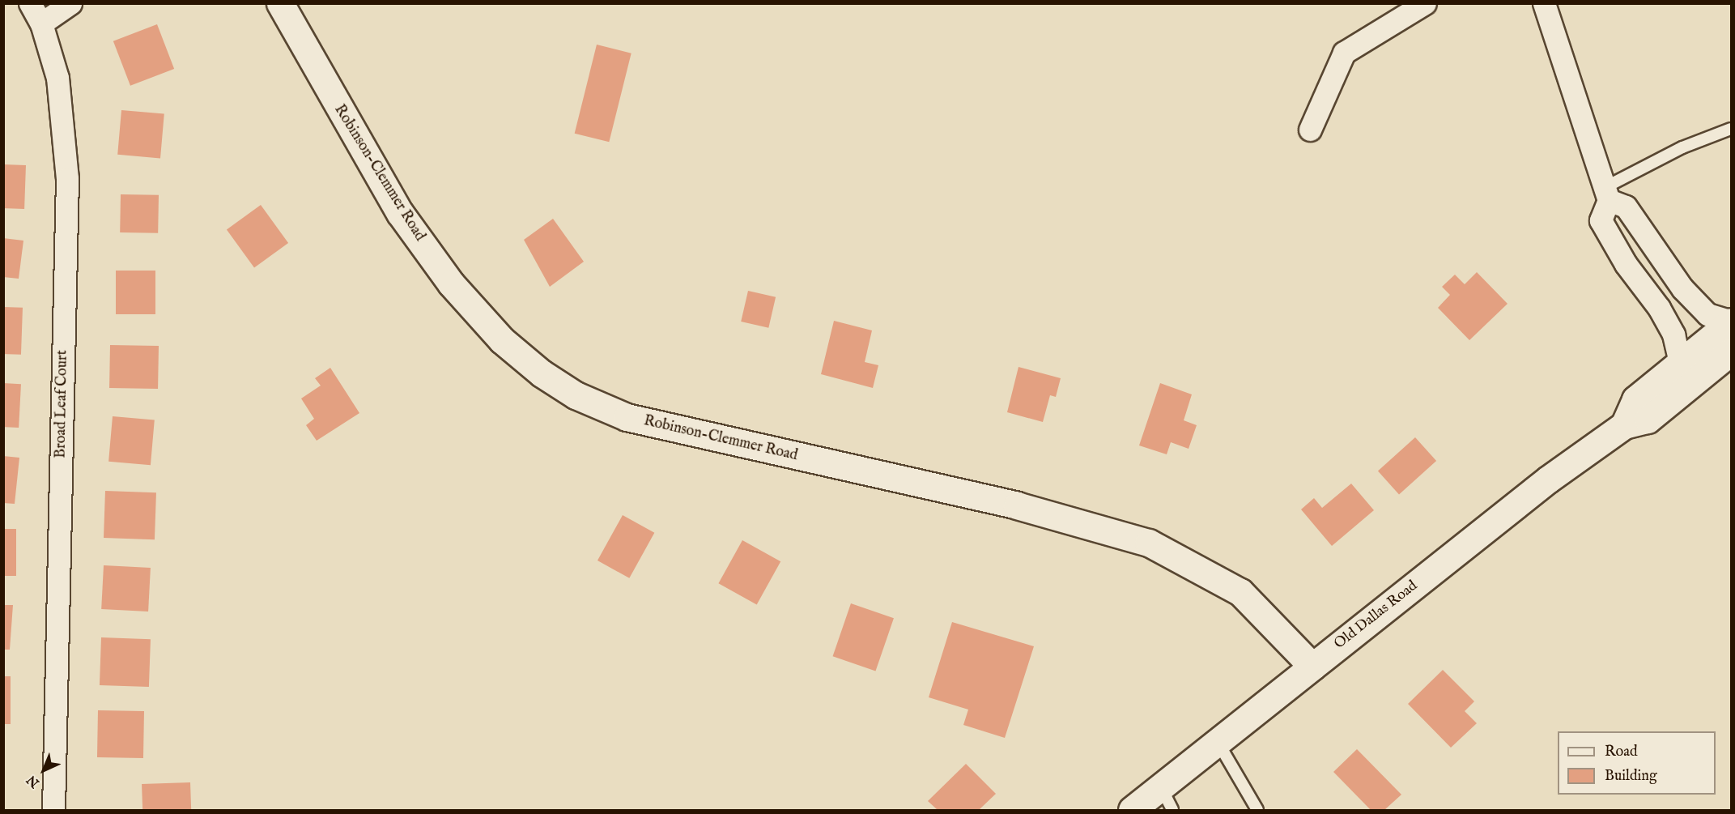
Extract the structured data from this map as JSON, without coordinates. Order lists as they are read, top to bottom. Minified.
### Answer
{"streets":{"street":["Robinson-Clemmer Road","Broad Leaf Court","Old Dallas Road"]},"crossings":[["Robinson-Clemmer Road","Old Dallas Road"]],"legend":["Road","Building"],"north":"bottom left"}
